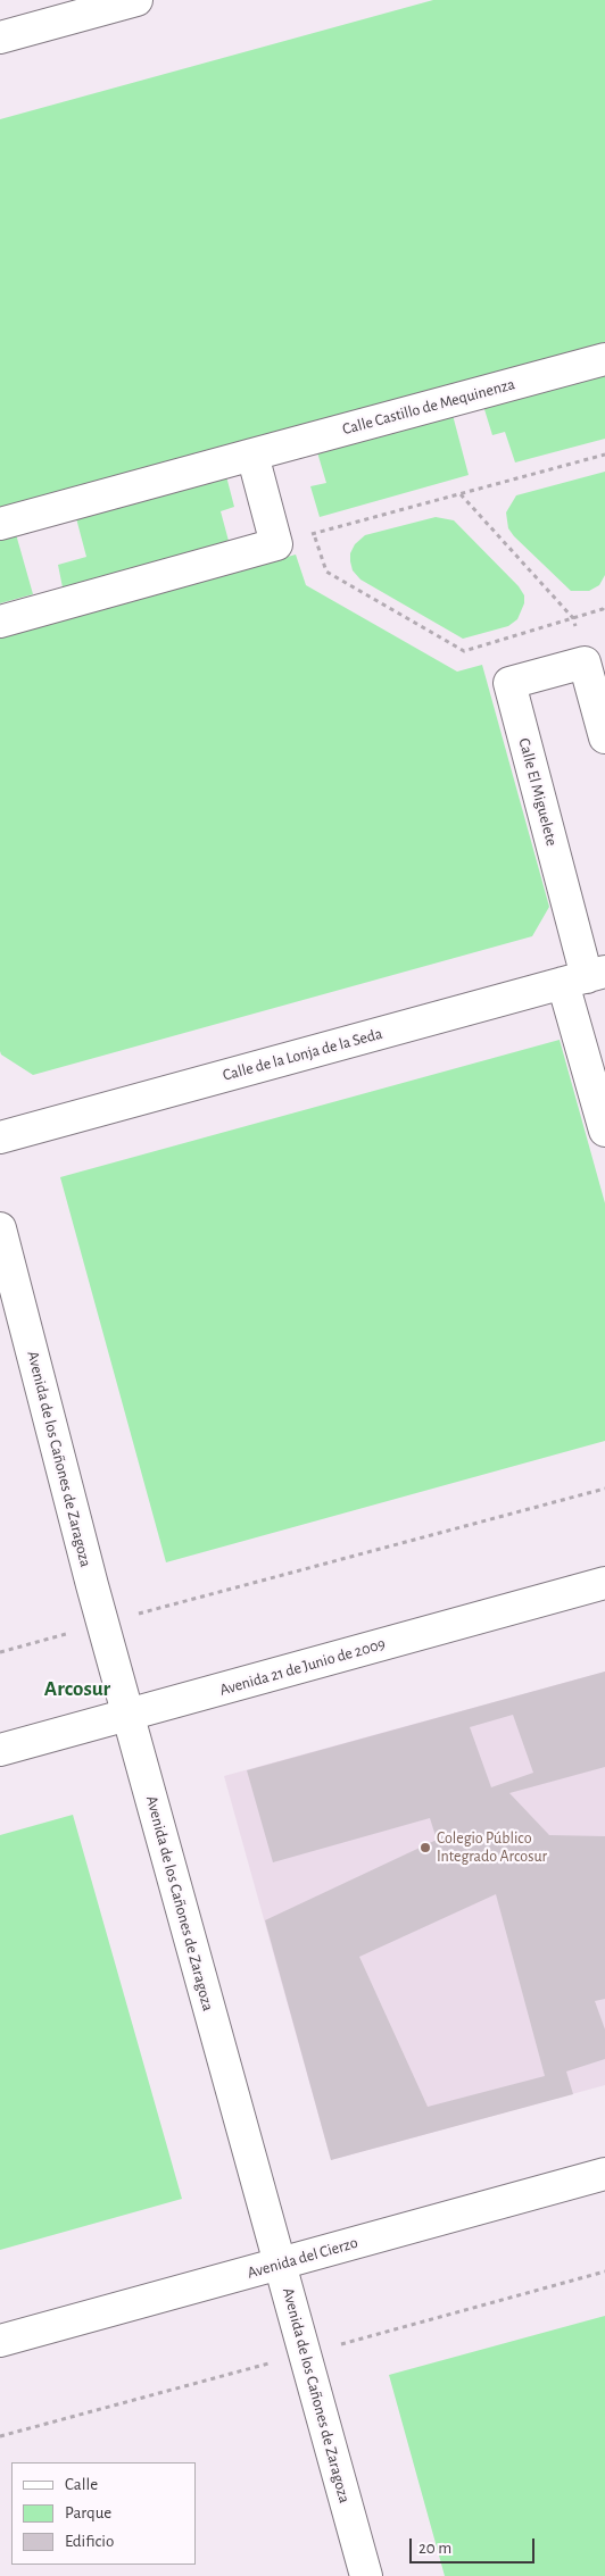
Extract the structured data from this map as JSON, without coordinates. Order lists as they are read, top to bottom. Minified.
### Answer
{"streets":{"street":["Calle Castillo de Mequinenza","Calle El Miguelete","Calle de la Lonja de la Seda","Avenida de los Cañones de Zaragoza","Avenida 21 de Junio de 2009","Avenida del Cierzo"]},"crossings":[["Calle El Miguelete","Calle de la Lonja de la Seda"],["Avenida de los Cañones de Zaragoza","Avenida 21 de Junio de 2009"],["Avenida de los Cañones de Zaragoza","Avenida del Cierzo"]],"districts":["Arcosur"],"places":["Colegio Público Integrado Arcosur"],"legend":["Calle","Parque","Edificio"],"scale_bar":"20 m"}
